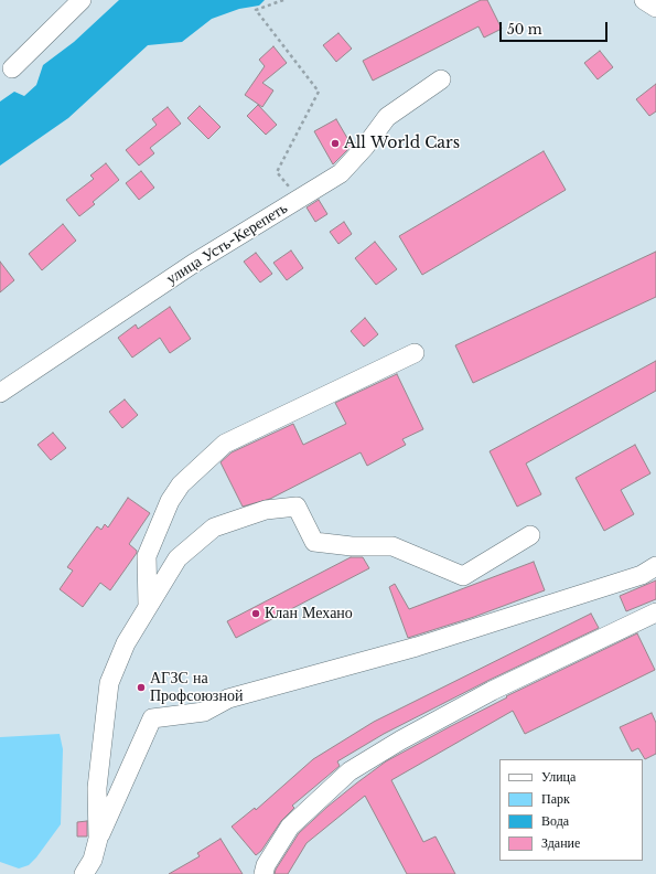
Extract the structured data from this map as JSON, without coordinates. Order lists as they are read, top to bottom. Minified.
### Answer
{"streets":{"street":["улица Усть-Керепеть"]},"places":["All World Cars","Клан Механо","АГЗС на Профсоюзной"],"legend":["Улица","Парк","Вода","Здание"],"scale_bar":"50 m"}
